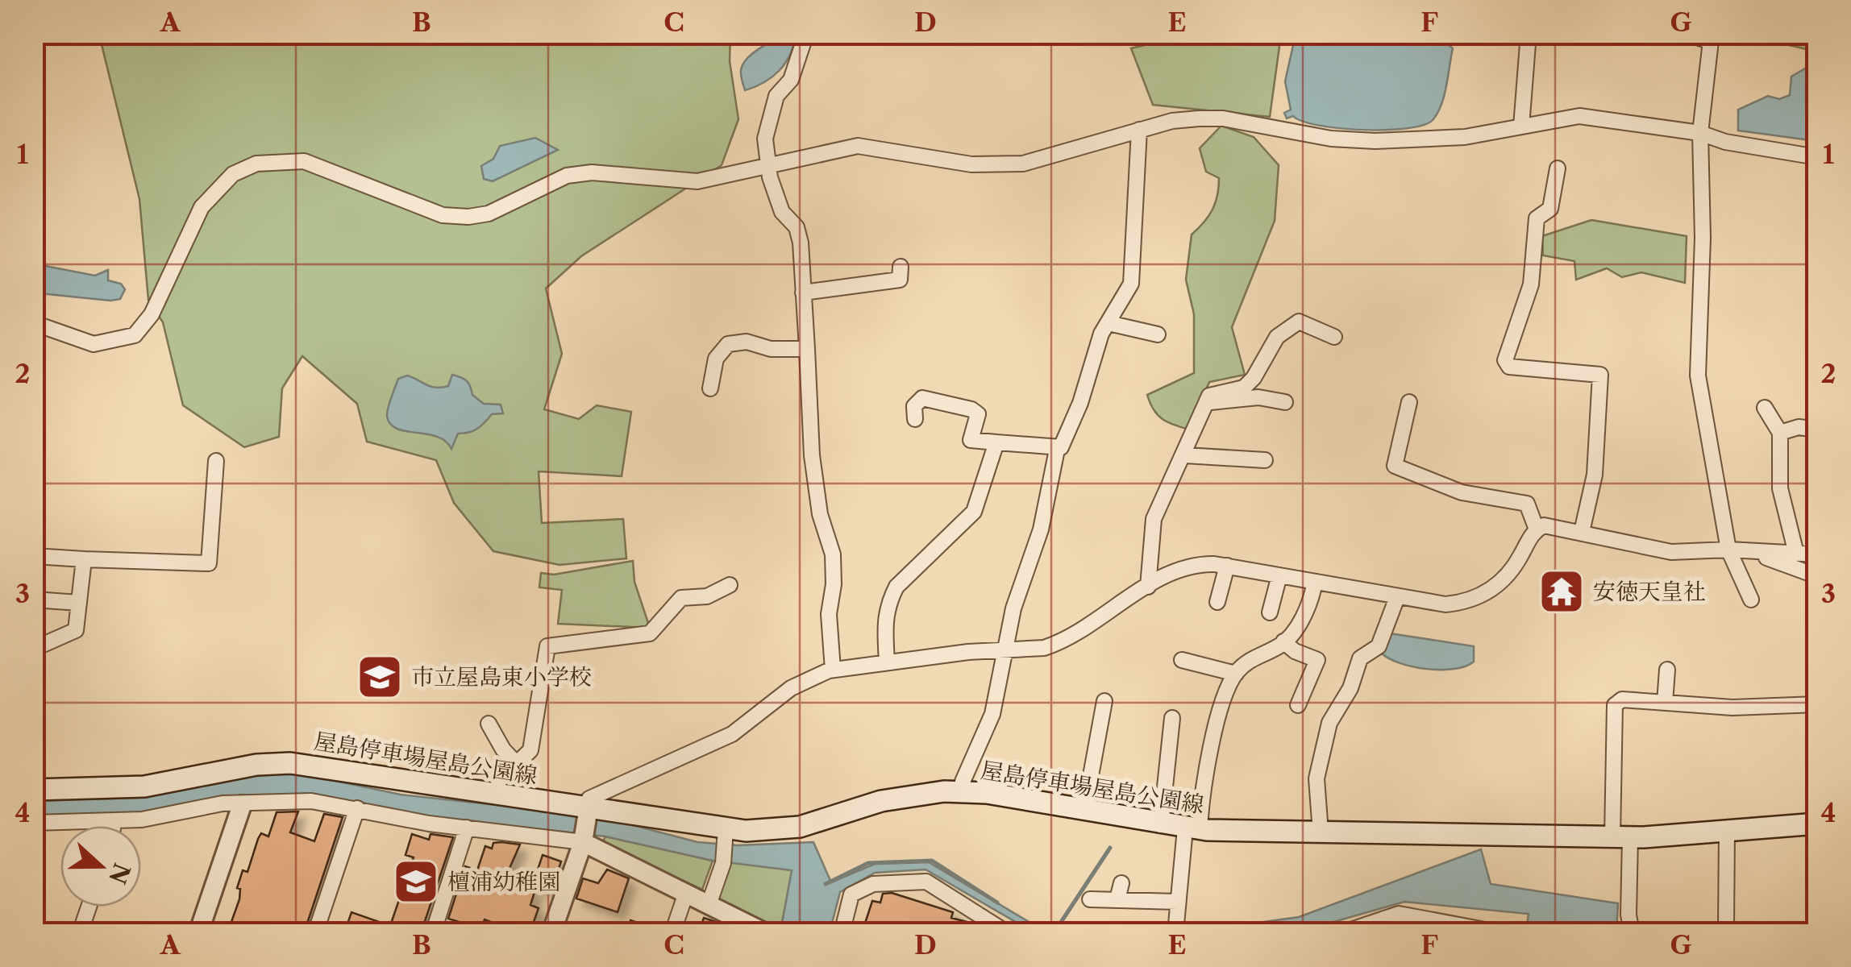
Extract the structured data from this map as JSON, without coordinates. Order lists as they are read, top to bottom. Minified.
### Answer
{"streets":{"main road":["屋島停車場屋島公園線"]},"places":{"temple":["安徳天皇社"],"school or university":["市立屋島東小学校","檀浦幼稚園"]},"north":"right","grid":{"columns":["A","B","C","D","E","F","G"],"rows":["1","2","3","4"]}}
